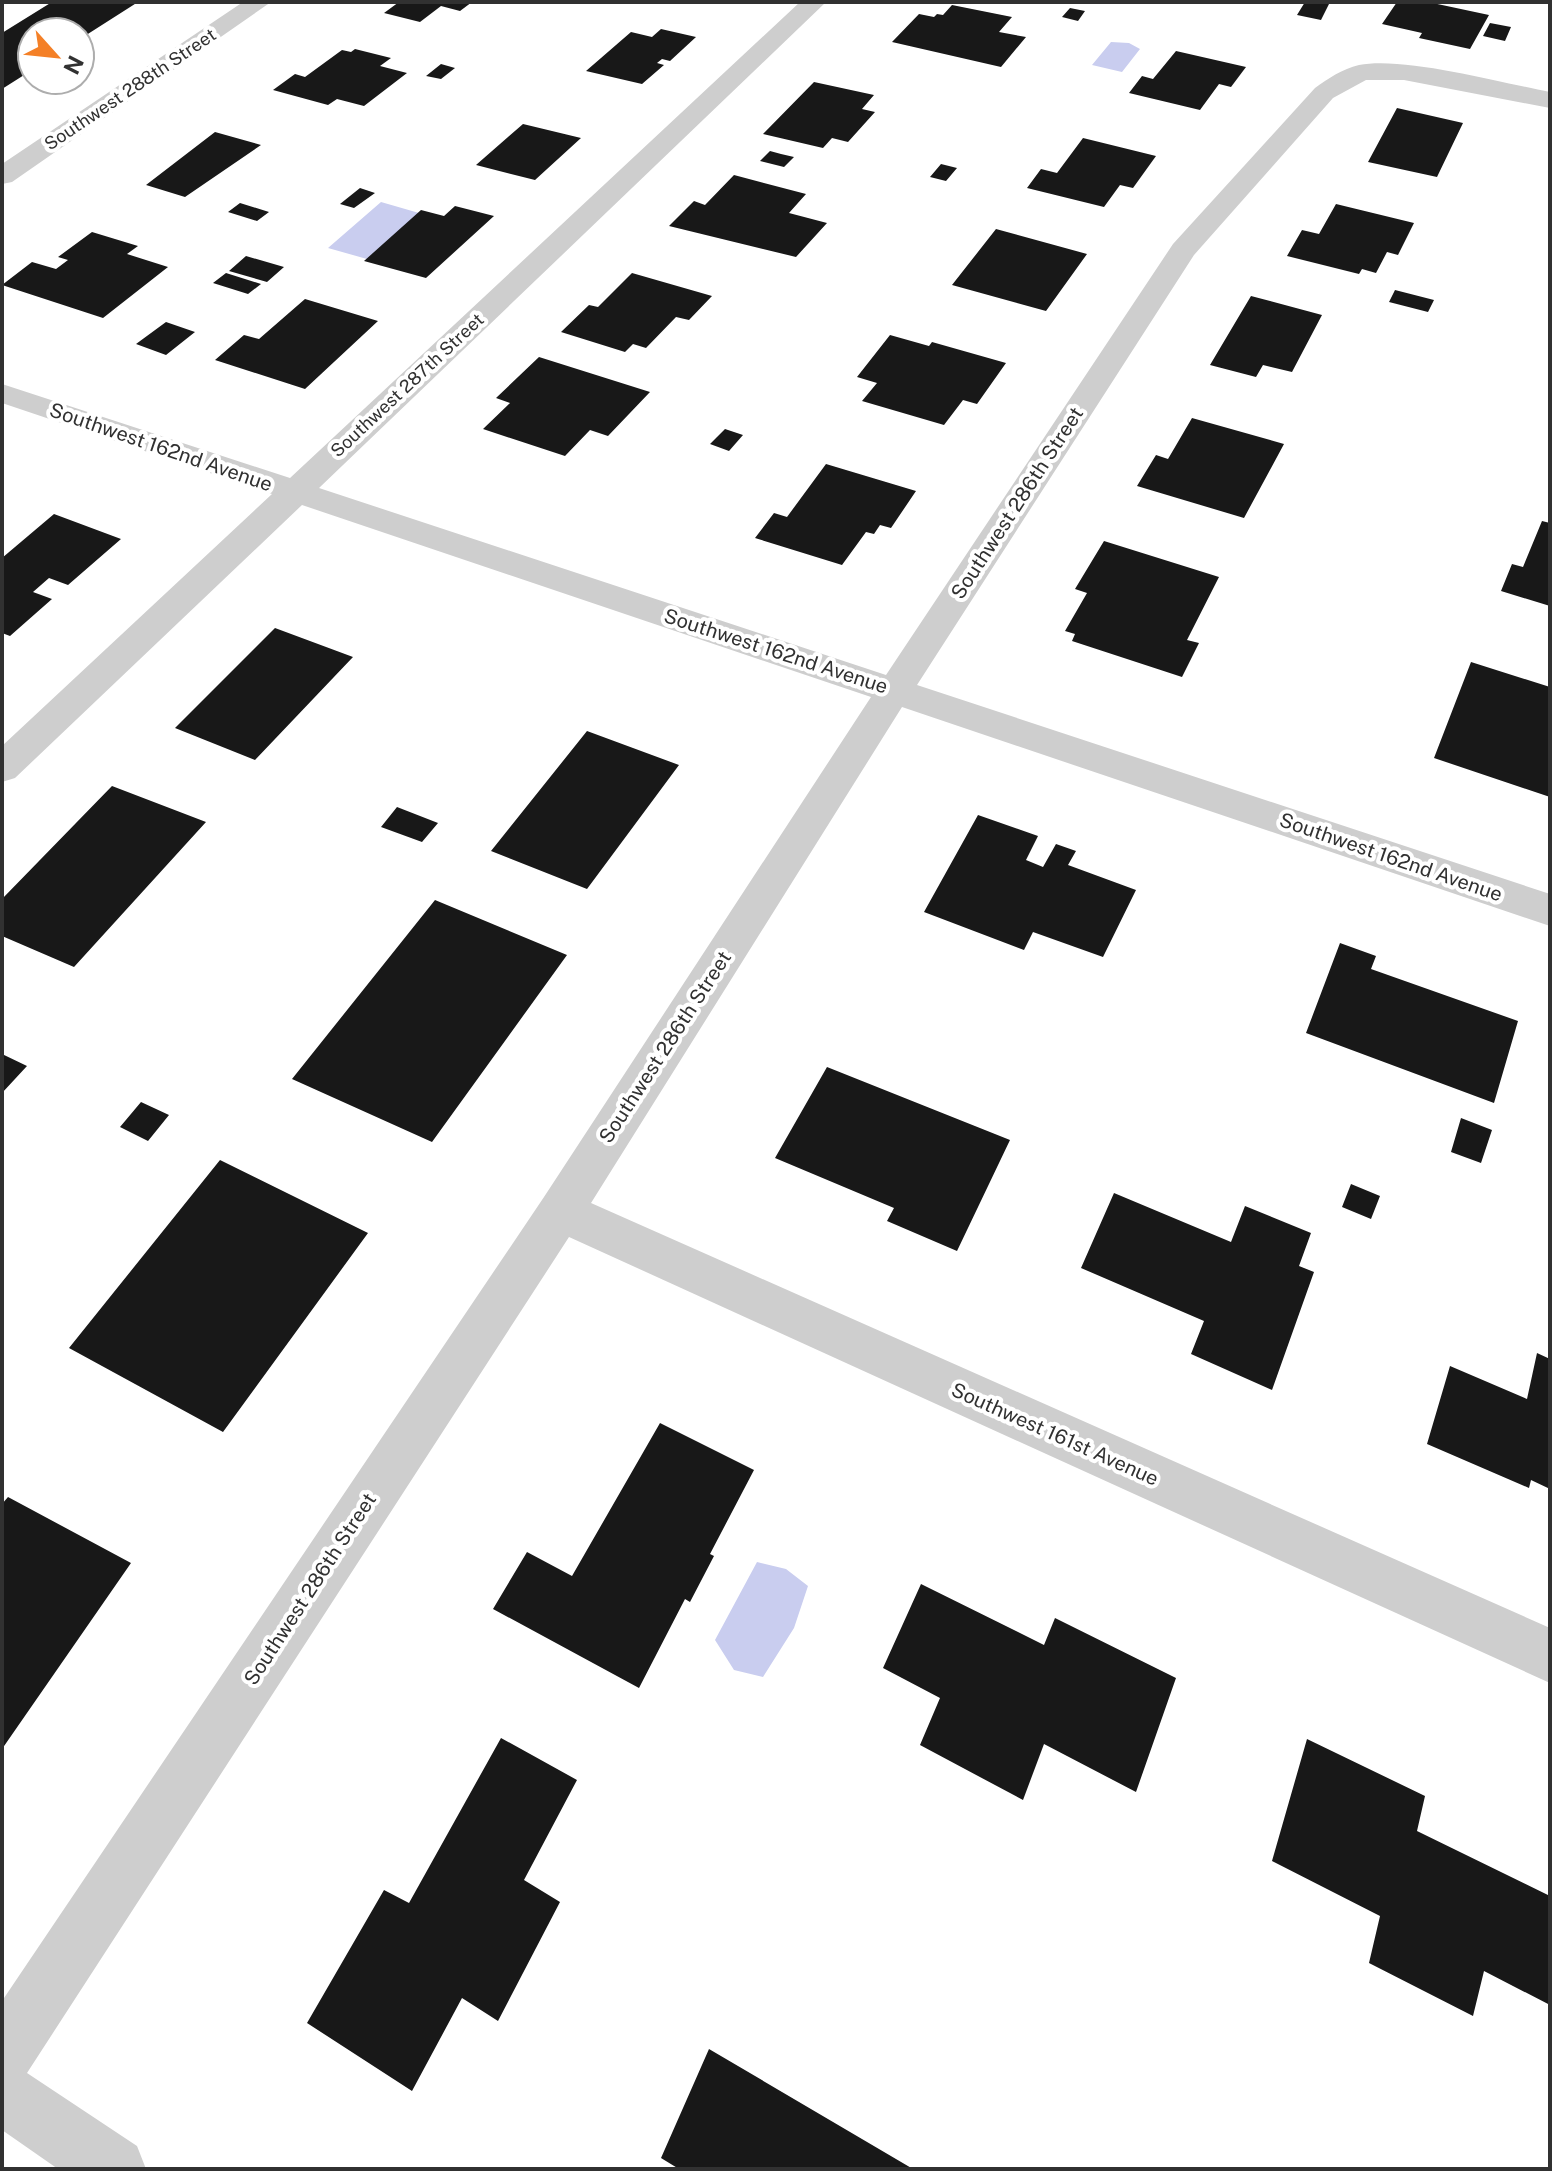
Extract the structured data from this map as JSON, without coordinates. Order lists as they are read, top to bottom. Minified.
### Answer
{"streets":{"street":["Southwest 288th Street","Southwest 287th Street","Southwest 162nd Avenue","Southwest 286th Street","Southwest 161st Avenue"]},"crossings":[["Southwest 287th Street","Southwest 162nd Avenue"],["Southwest 162nd Avenue","Southwest 286th Street"],["Southwest 286th Street","Southwest 161st Avenue"]],"north":"bottom right"}
